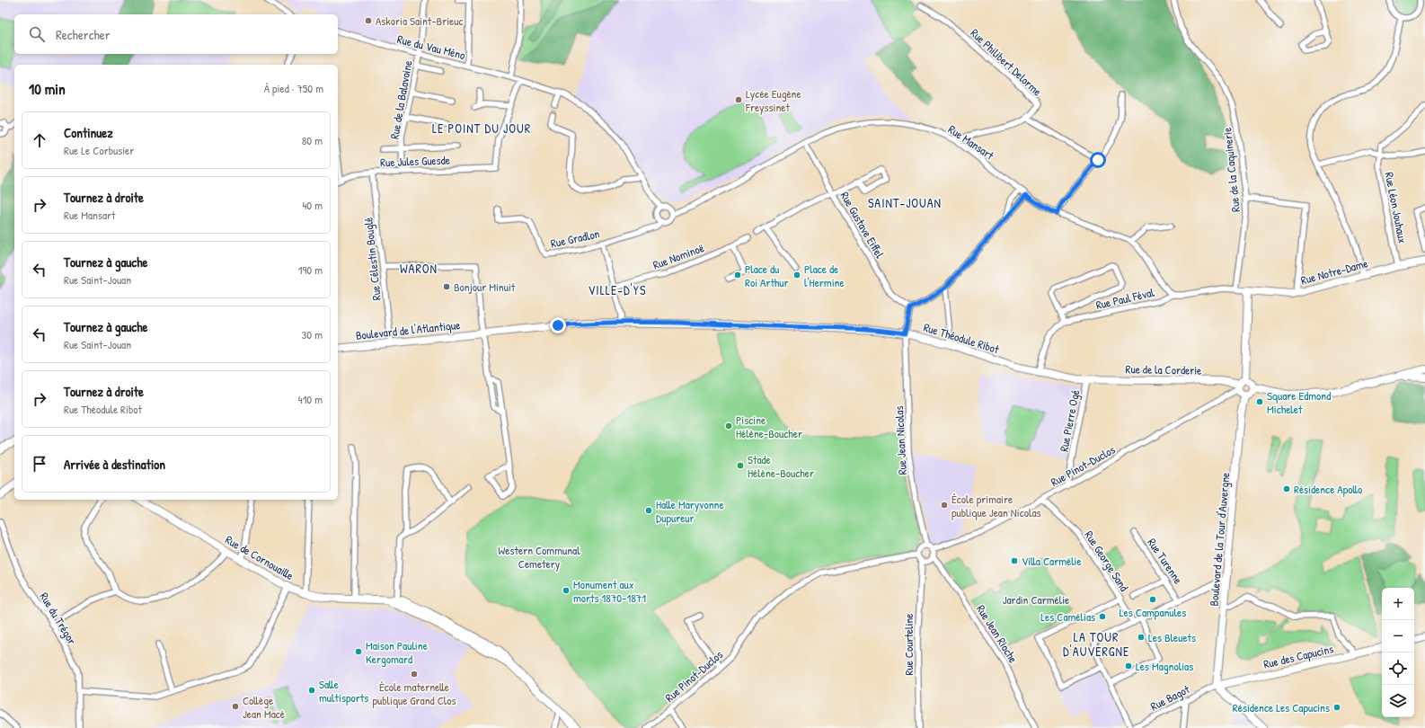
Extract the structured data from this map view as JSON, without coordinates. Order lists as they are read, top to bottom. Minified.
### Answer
{"streets":{"street":["Rue du Vau Méno","Rue Philibert Delorme","Rue de la Balavoine","Rue Mansart","Rue Jules Guesde","Rue de la Caquinerie","Rue Léon Jouhaux","Rue Gustave Eiffel","Rue Gradlon","Rue Nominoë","Rue Célestin Bouglé","Rue Notre-Dame","Rue Paul Féval","Boulevard de l'Atlantique","Rue Théodule Ribot","Rue de la Corderie","Rue Pierre Ogé","Rue Jean Nicolas","Rue Pinot-Duclos","Boulevard de la Tour d'Auvergne","Rue de Cornouaille","Rue George Sand","Rue Turenne","Rue du Trégor","Rue Jean Rioche","Rue Courteline","Rue des Capucins","Rue Bagot"]},"crossings":[["Rue du Vau Méno","Rue de la Balavoine"],["Rue du Vau Méno","Rue Mansart"],["Rue du Vau Méno","Rue Gradlon"],["Rue Philibert Delorme","Rue Mansart"],["Rue de la Balavoine","Rue Jules Guesde"],["Rue Mansart","Rue Gustave Eiffel"],["Rue Mansart","Rue Gradlon"],["Rue Mansart","Rue Paul Féval"],["Rue Jules Guesde","Rue Célestin Bouglé"],["Rue de la Caquinerie","Rue Paul Féval"],["Rue Léon Jouhaux","Rue Notre-Dame"],["Rue Gustave Eiffel","Rue Jean Nicolas"],["Rue Célestin Bouglé","Boulevard de l'Atlantique"],["Rue Notre-Dame","Rue Paul Féval"],["Rue Paul Féval","Rue Théodule Ribot"],["Boulevard de l'Atlantique","Rue Théodule Ribot"],["Rue Théodule Ribot","Rue de la Corderie"],["Rue Théodule Ribot","Rue Pierre Ogé"],["Rue Théodule Ribot","Rue Jean Nicolas"],["Rue de la Corderie","Rue Pierre Ogé"],["Rue de la Corderie","Rue Pinot-Duclos"],["Rue Pierre Ogé","Rue Pinot-Duclos"],["Rue Jean Nicolas","Rue Pinot-Duclos"],["Rue Jean Nicolas","Rue Jean Rioche"],["Rue Jean Nicolas","Rue Courteline"],["Rue Pinot-Duclos","Rue George Sand"],["Rue Pinot-Duclos","Rue Jean Rioche"],["Rue Pinot-Duclos","Rue Courteline"],["Boulevard de la Tour d'Auvergne","Rue des Capucins"],["Boulevard de la Tour d'Auvergne","Rue Bagot"],["Rue Jean Rioche","Rue Courteline"],["Rue des Capucins","Rue Bagot"]],"districts":["LE POINT DU JOUR","SAINT-JOUAN","WARON","VILLE-D'YS","LA TOUR D'AUVERGNE"],"parks":["Western Communal Cemetery","Jardin Carmélie"],"places":["Askoria Saint-Brieuc","Lycée Eugène Freyssinet","Place du Roi Arthur","Place de l'Hermine","Bonjour Minuit","Square Edmond Michelet","Piscine Hélène-Boucher","Stade Hélène-Boucher","Résidence Apollo","École primaire publique Jean Nicolas","Halle Maryvonne Dupureur","Villa Carmélie","Monument aux morts 1870-1871","Les Campanules","Les Camélias","Les Bleuets","Maison Pauline Kergomard","Les Magnolias","École maternelle publique Grand Clos","Salle multisports","Collège Jean Macé","Résidence Les Capucins"],"page":{"search":"Rechercher","heading":["10 min","À pied · 750 m"],"list":[["Continuez","Rue Le Corbusier","80 m"],["Tournez à droite","Rue Mansart","40 m"],["Tournez à gauche","Rue Saint-Jouan","190 m"],["Tournez à gauche","Rue Saint-Jouan","30 m"],["Tournez à droite","Rue Théodule Ribot","410 m"],"Arrivée à destination"],"map_buttons":["+","−"]}}
